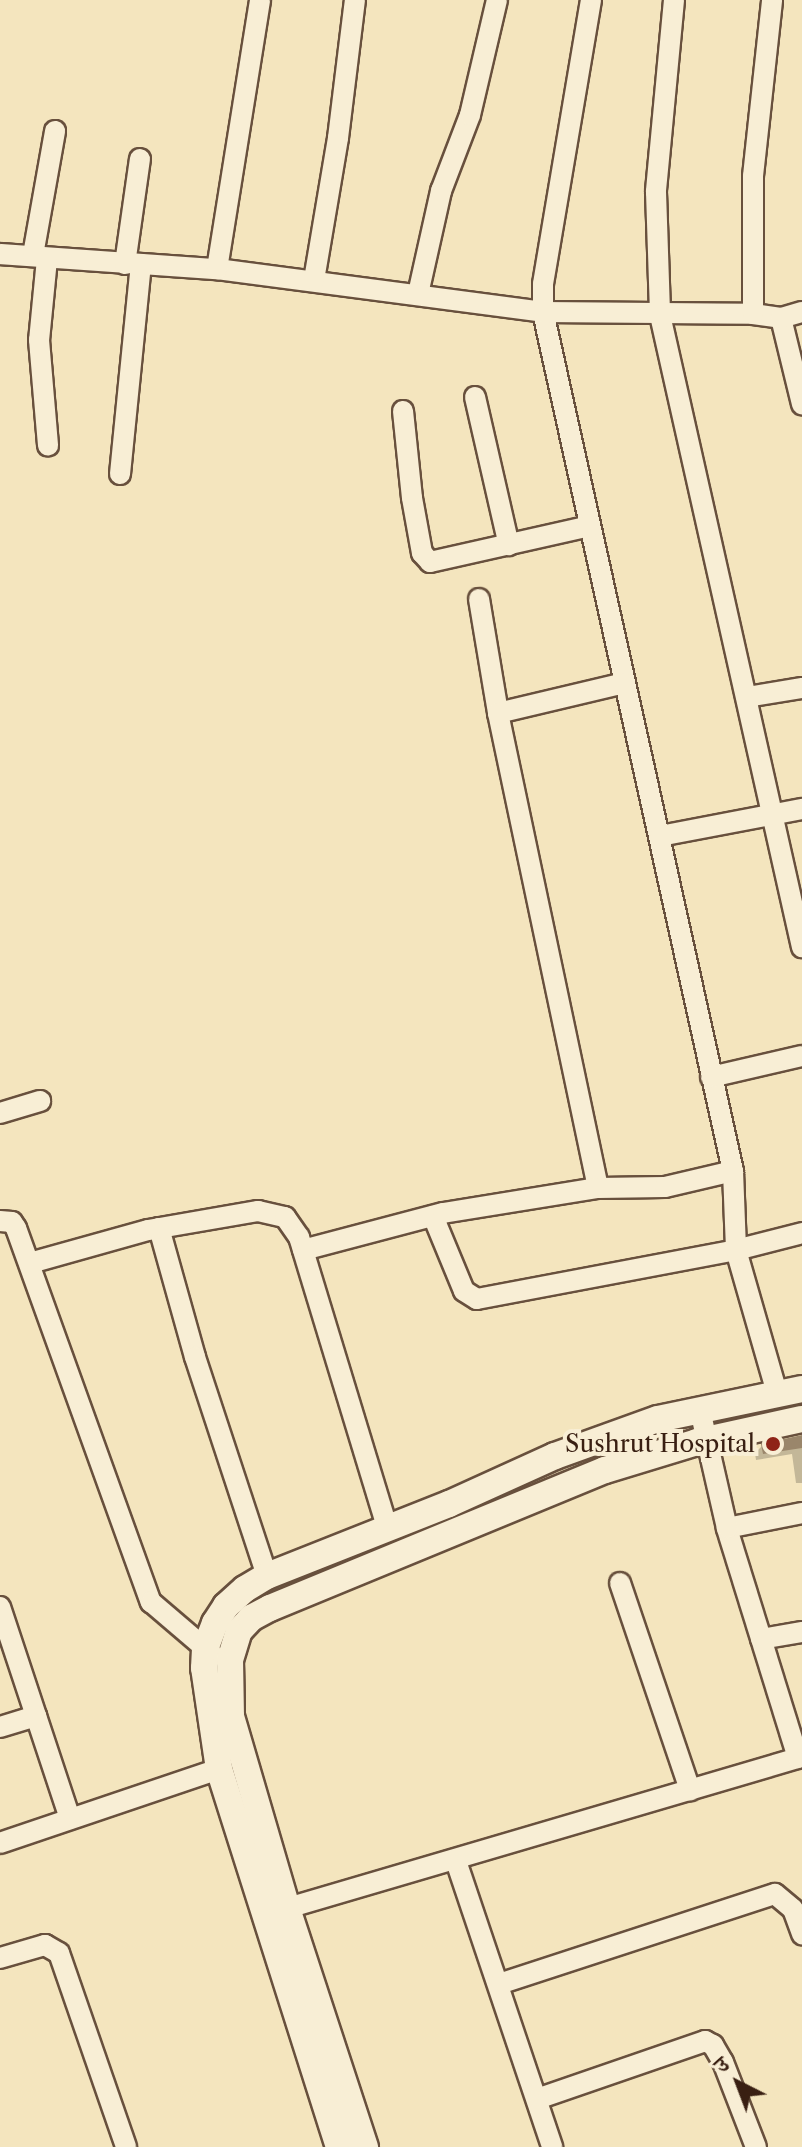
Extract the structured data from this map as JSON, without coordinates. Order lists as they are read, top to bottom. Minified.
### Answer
{"places":["Sushrut Hospital"],"north":"top left"}
